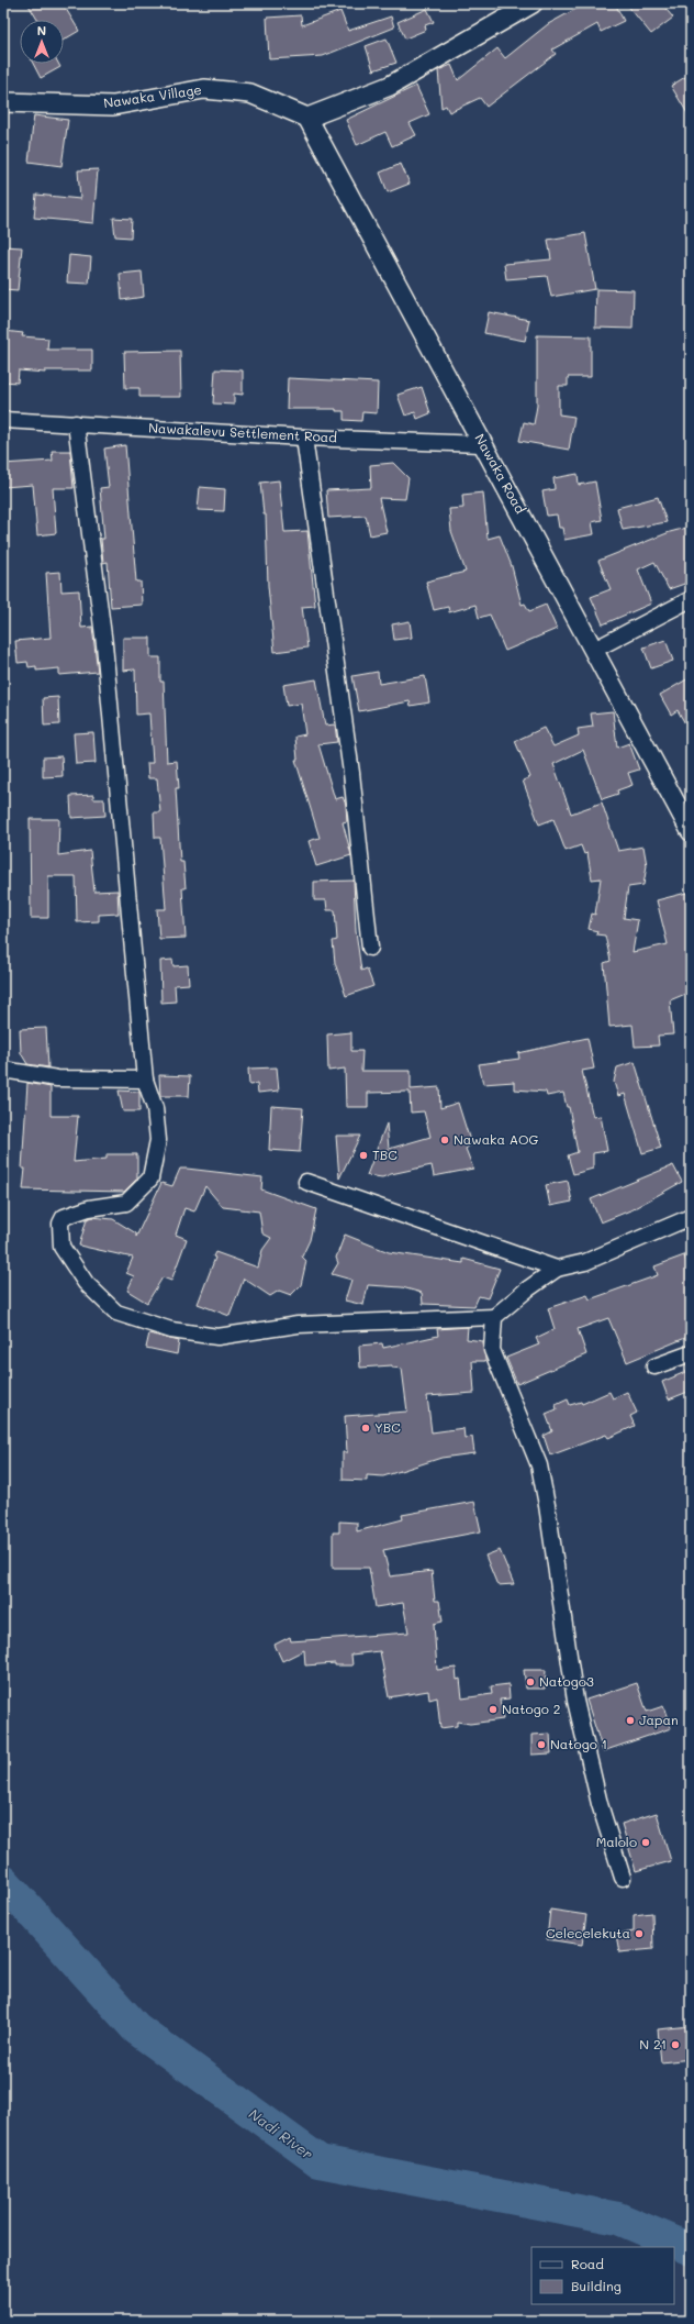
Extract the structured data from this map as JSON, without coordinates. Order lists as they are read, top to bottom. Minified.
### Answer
{"streets":{"street":["Nawaka Village","Nawakalevu Settlement Road","Nawaka Road"]},"crossings":[["Nawaka Village","Nawaka Road"],["Nawakalevu Settlement Road","Nawaka Road"]],"water":["Nadi River"],"places":["Nawaka AOG","TBC","YBC","Natogo3","Natogo 2","Japan","Natogo 1","Malolo","Celecelekuta","N 21"],"legend":["Road","Building"],"north":"top"}
